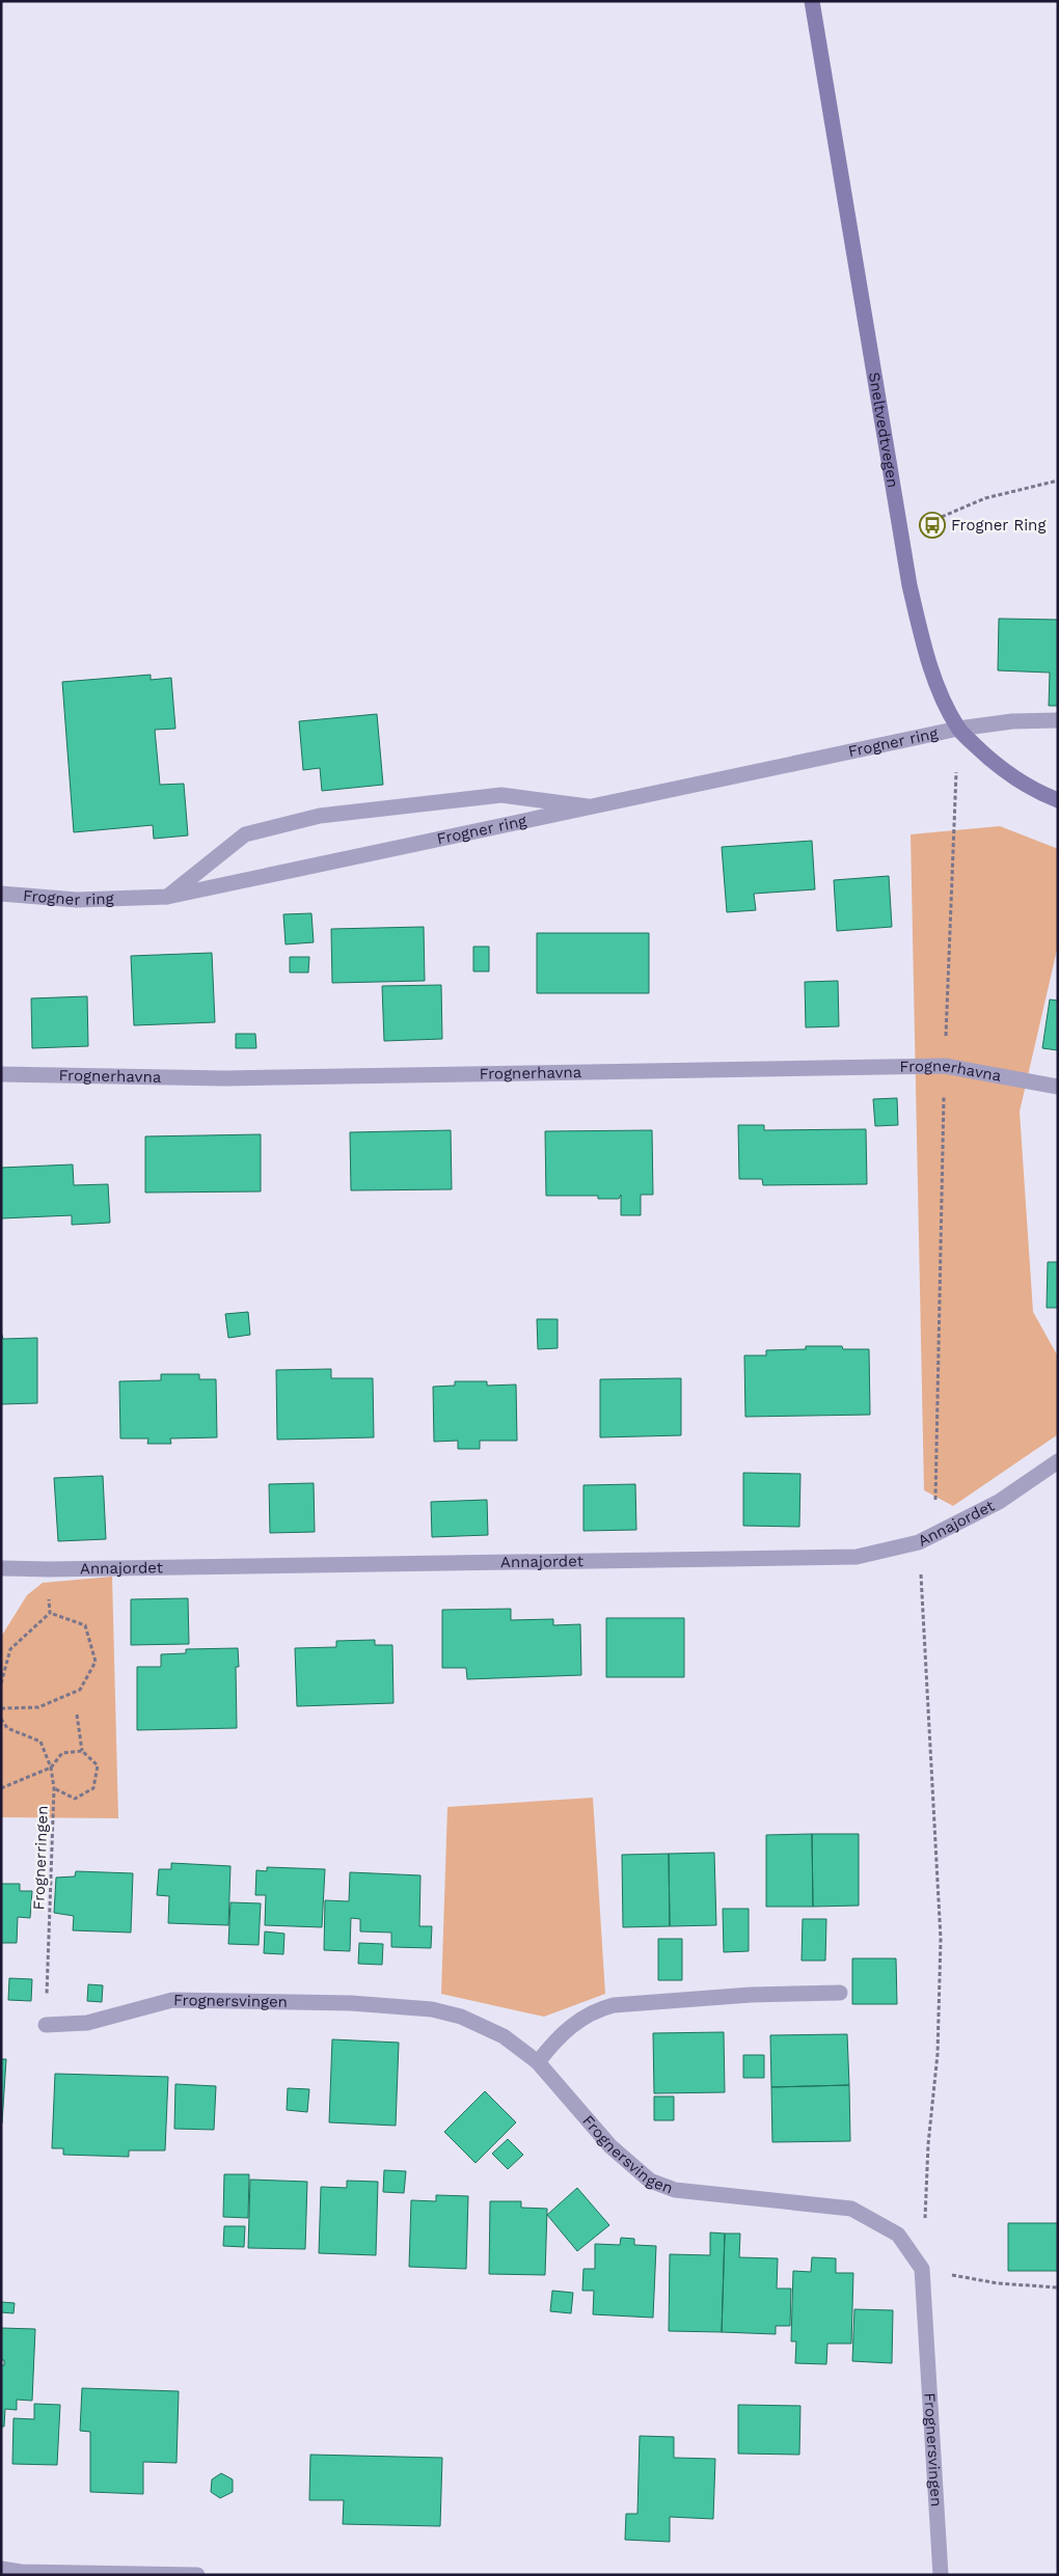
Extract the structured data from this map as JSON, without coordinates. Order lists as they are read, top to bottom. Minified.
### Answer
{"streets":{"main road":["Sneltvedtvegen"],"street":["Frogner ring","Frognerhavna","Annajordet","Frognersvingen"],"path":["Frognerringen"]},"crossings":[["Sneltvedtvegen","Frogner ring"],["Frognerringen","Frognersvingen"]],"places":{"bus stop":["Frogner Ring"]}}
